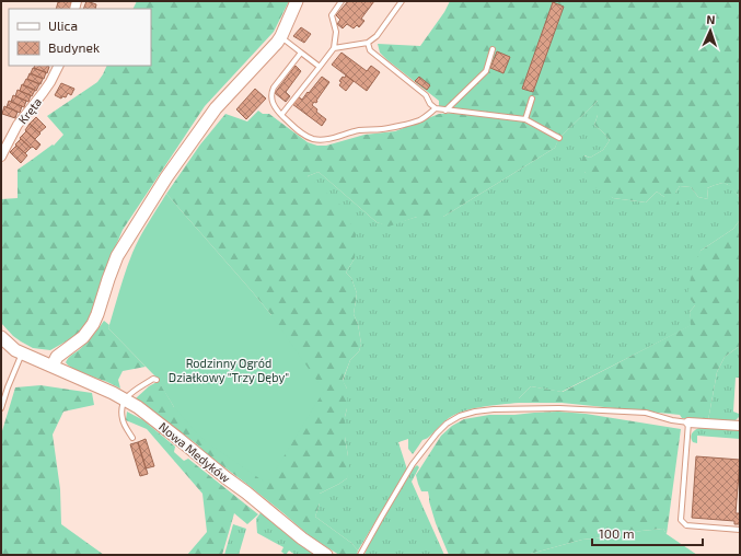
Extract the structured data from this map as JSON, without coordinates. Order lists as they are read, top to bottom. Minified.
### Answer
{"streets":{"street":["Kręta","Nowa Medyków"]},"parks":["Rodzinny Ogród Działkowy \"Trzy Dęby\""],"legend":["Ulica","Budynek"],"scale_bar":"100 m","north":"top"}
